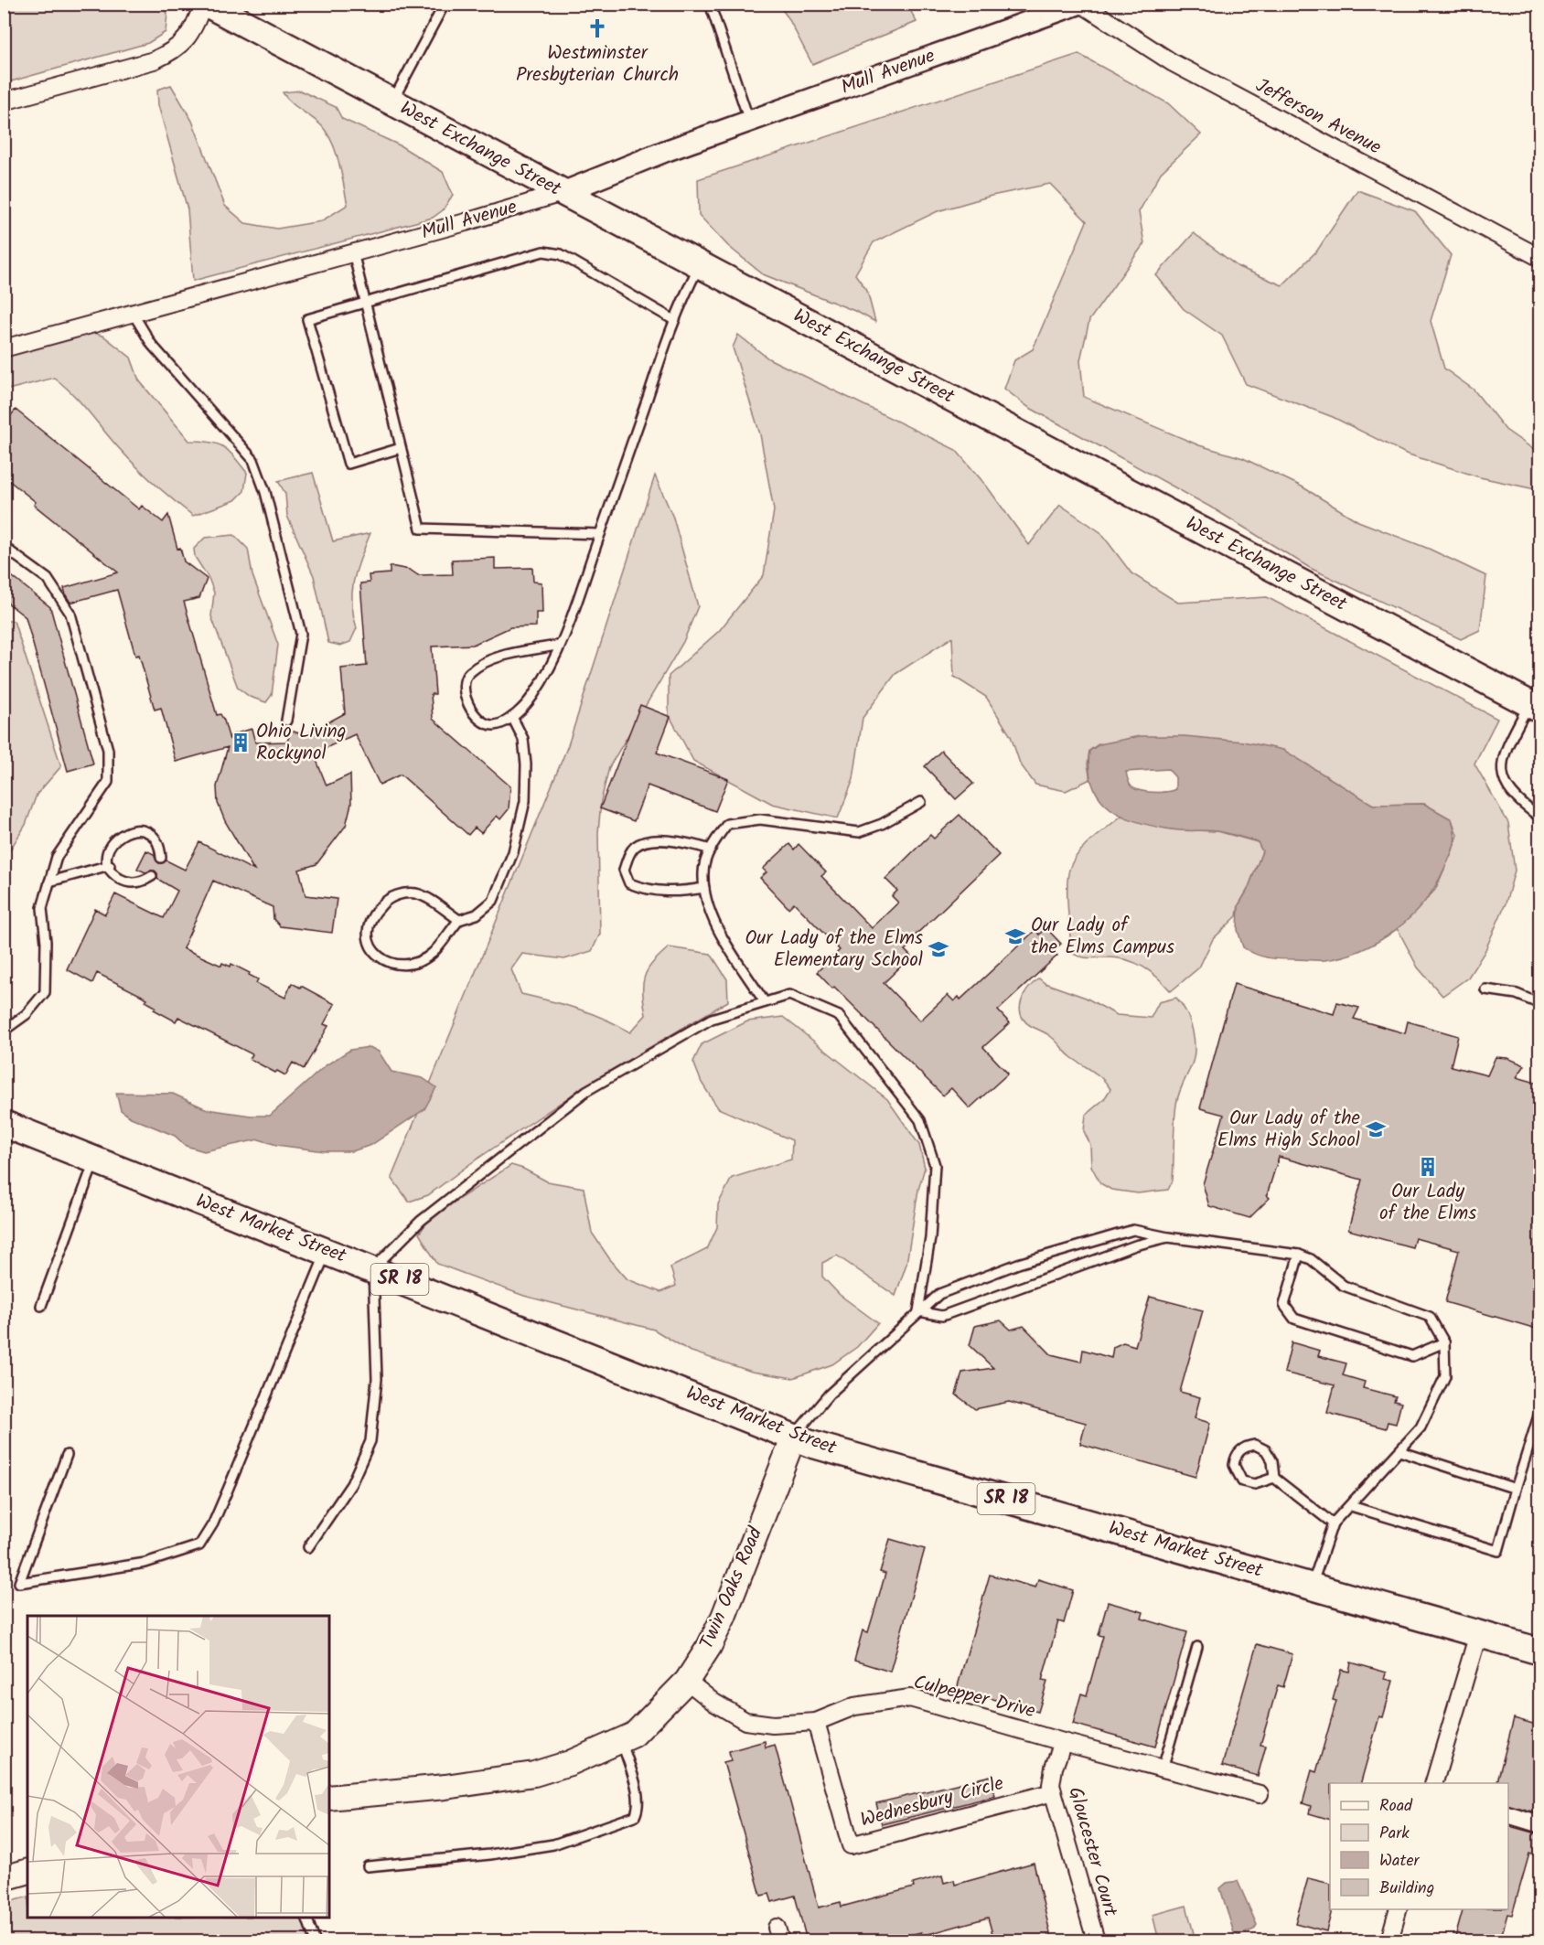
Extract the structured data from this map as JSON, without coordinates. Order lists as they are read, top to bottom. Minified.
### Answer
{"streets":{"main road":["West Exchange Street","West Market Street","SR 18","Twin Oaks Road"],"street":["Mull Avenue","Jefferson Avenue","Culpepper Drive","Wednesbury Circle","Gloucester Court"]},"crossings":[["Mull Avenue","Jefferson Avenue"],["Mull Avenue","West Exchange Street"],["West Market Street","Twin Oaks Road"],["Twin Oaks Road","Culpepper Drive"],["Culpepper Drive","Wednesbury Circle"],["Culpepper Drive","Gloucester Court"],["Wednesbury Circle","Gloucester Court"]],"places":{"church":["Westminster Presbyterian Church"],"building":["Ohio Living Rockynol","Our Lady of the Elms"],"school or university":["Our Lady of the Elms Campus","Our Lady of the Elms Elementary School","Our Lady of the Elms High School"]},"legend":["Road","Park","Water","Building"]}
